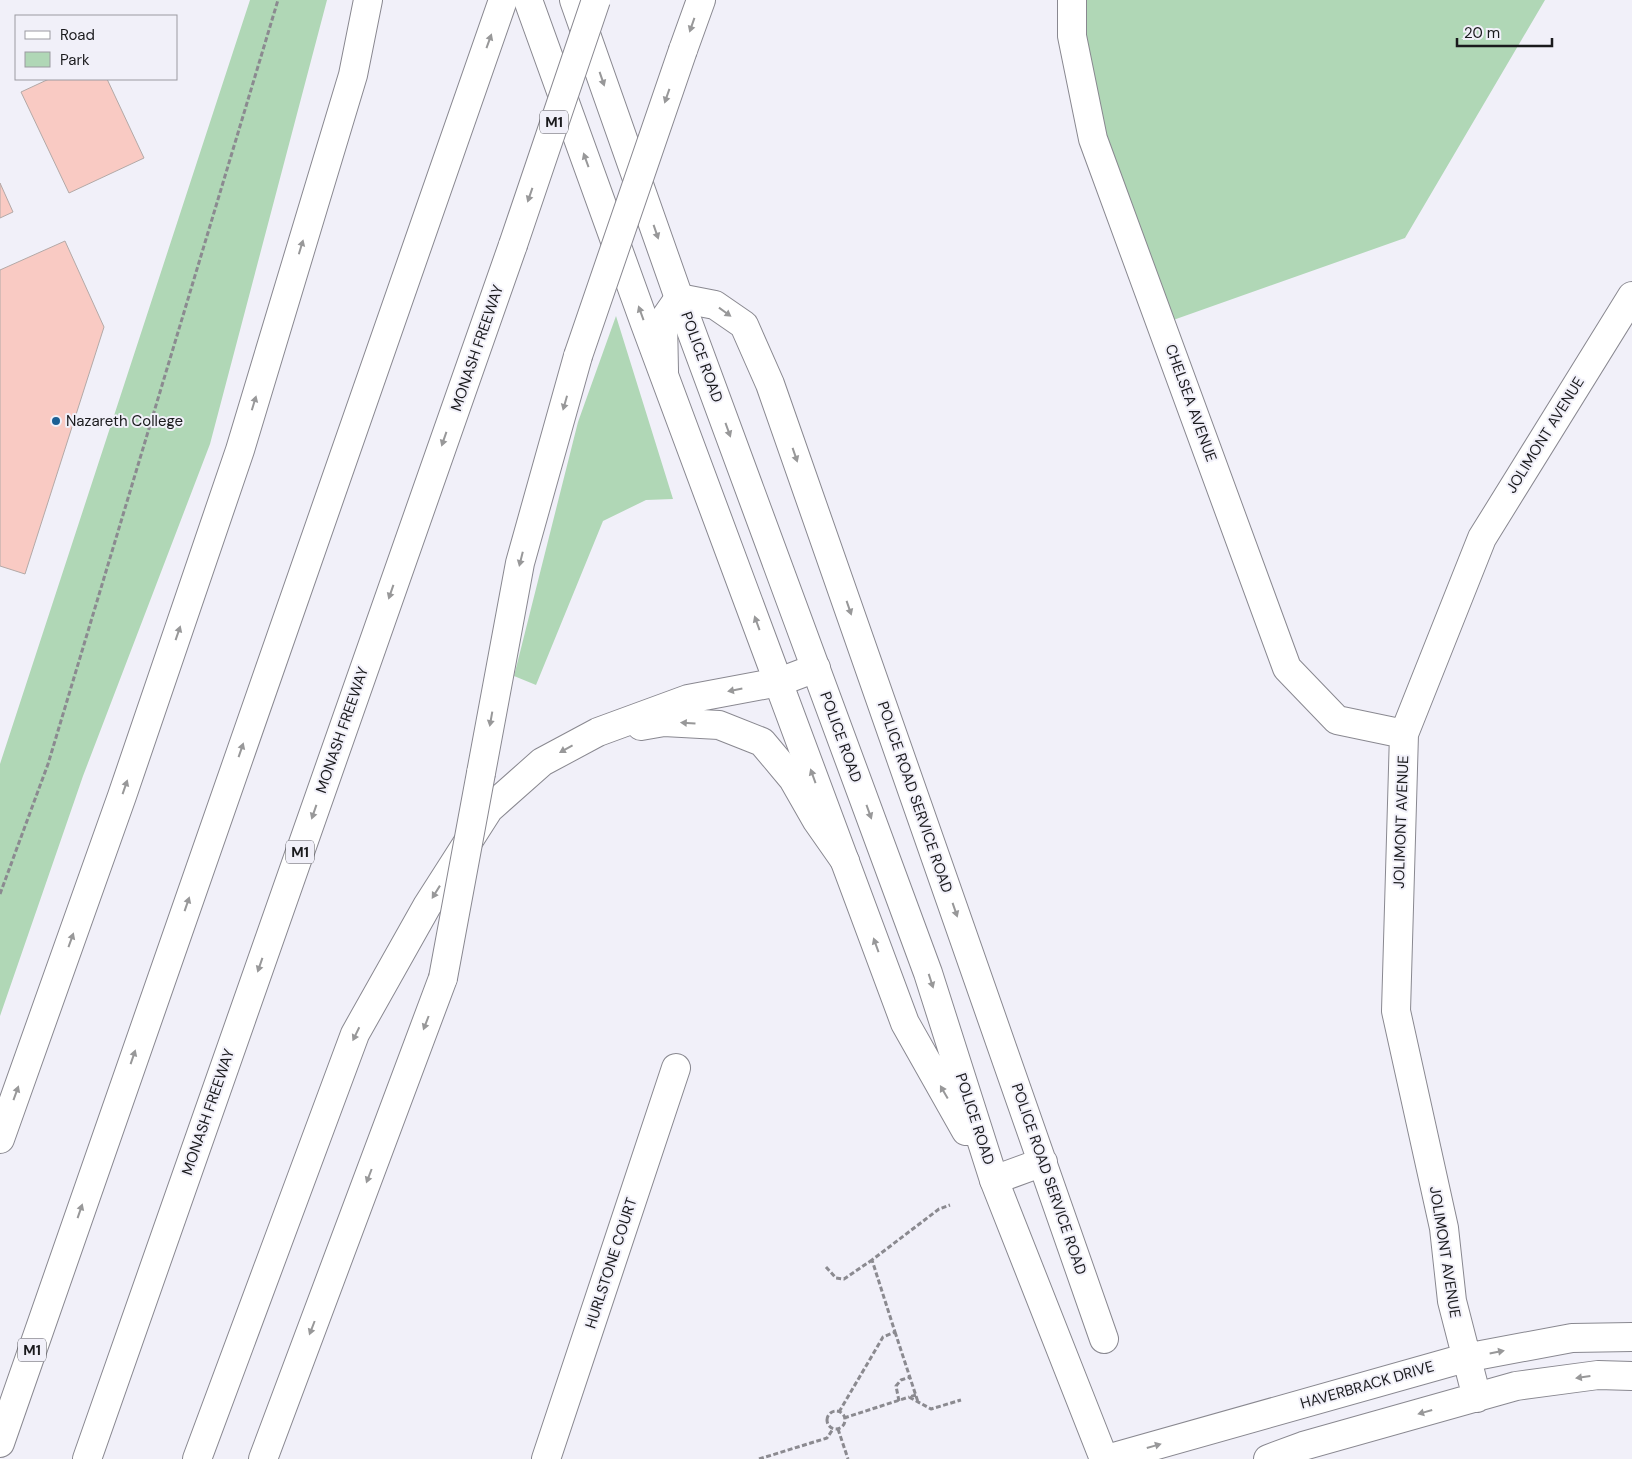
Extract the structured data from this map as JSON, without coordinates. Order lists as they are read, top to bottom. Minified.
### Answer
{"streets":{"main road":["M1","MONASH FREEWAY","POLICE ROAD","CHELSEA AVENUE","JOLIMONT AVENUE","POLICE ROAD SERVICE ROAD","HURLSTONE COURT","HAVERBRACK DRIVE"]},"crossings":[["POLICE ROAD","POLICE ROAD SERVICE ROAD"],["POLICE ROAD","HAVERBRACK DRIVE"],["CHELSEA AVENUE","JOLIMONT AVENUE"],["JOLIMONT AVENUE","HAVERBRACK DRIVE"]],"one_way":["POLICE ROAD SERVICE ROAD"],"places":["Nazareth College"],"legend":["Road","Park"],"scale_bar":"20 m"}
